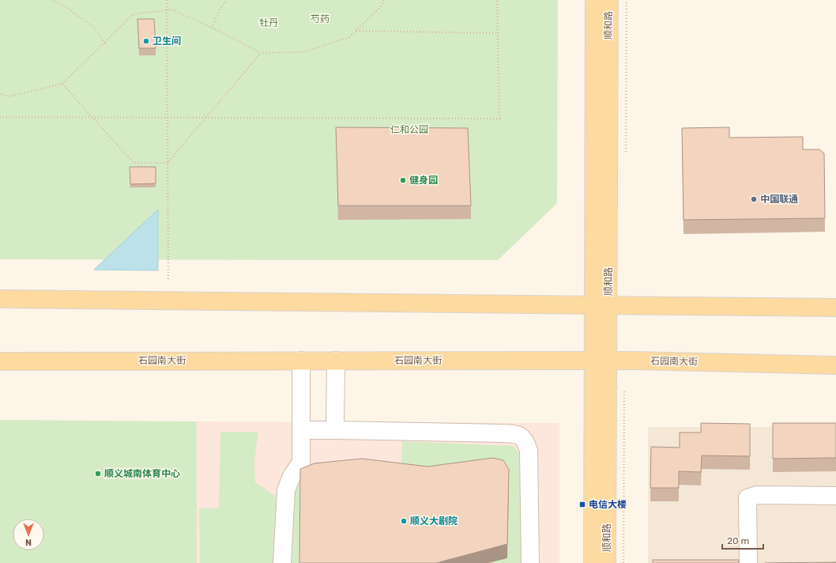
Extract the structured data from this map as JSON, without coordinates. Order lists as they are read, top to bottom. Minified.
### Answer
{"streets":{"main road":["顺和路","石园南大街"]},"crossings":[["顺和路","石园南大街"]],"parks":["芍药","牡丹","仁和公园"],"places":{"other":["卫生间","健身园","中国联通","顺义城南体育中心","顺义大剧院"],"transit":["电信大楼"]},"scale_bar":"20 m","north":"bottom"}
